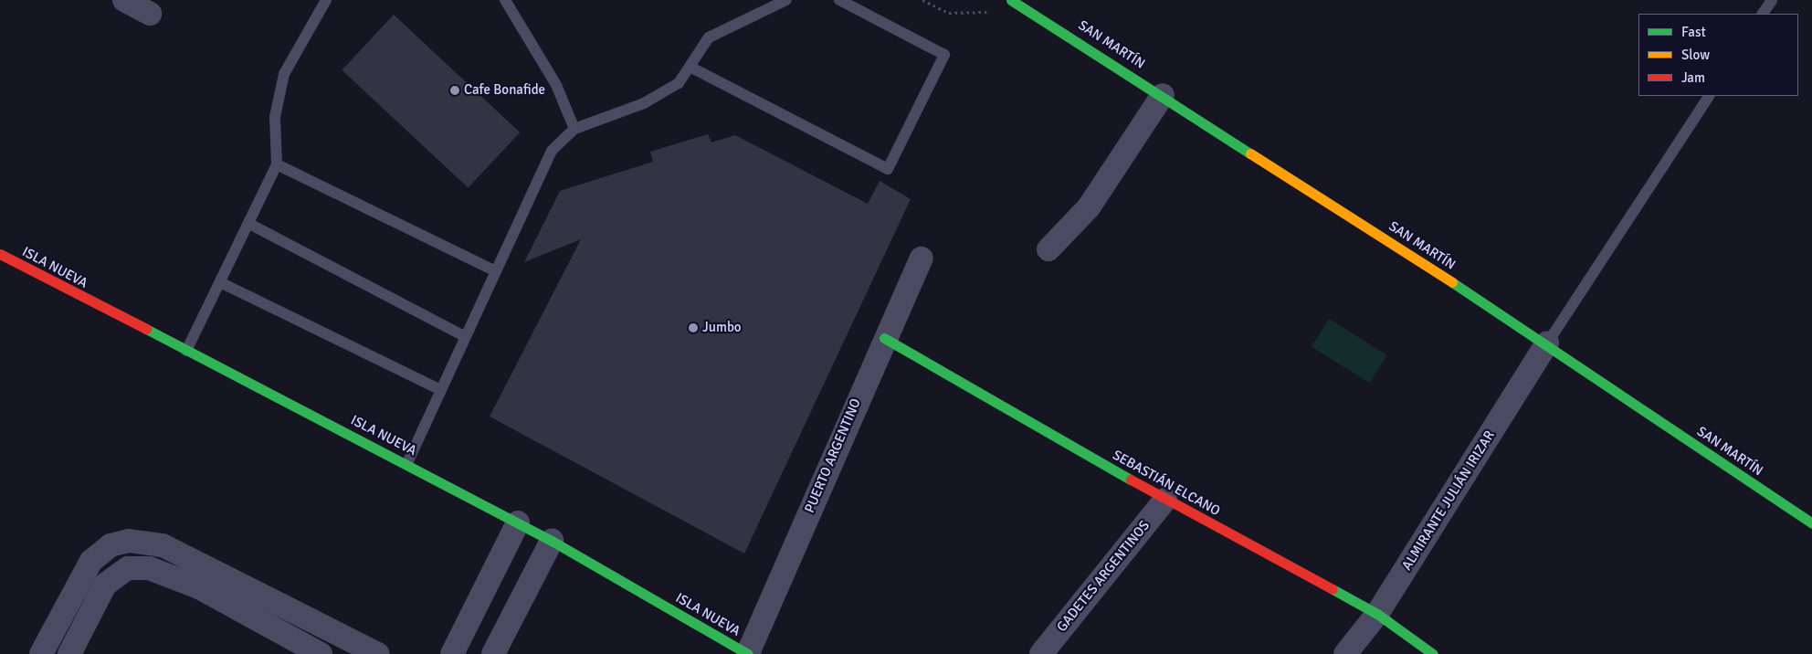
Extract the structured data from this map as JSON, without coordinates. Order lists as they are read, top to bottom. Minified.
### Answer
{"streets":{"street":["SAN MARTÍN","ISLA NUEVA","PUERTO ARGENTINO","SEBASTIÁN ELCANO","ALMIRANTE JULIÁN IRIZAR","GADETES ARGENTINOS"]},"crossings":[["SAN MARTÍN","ALMIRANTE JULIÁN IRIZAR"],["ISLA NUEVA","PUERTO ARGENTINO"],["PUERTO ARGENTINO","SEBASTIÁN ELCANO"],["SEBASTIÁN ELCANO","ALMIRANTE JULIÁN IRIZAR"],["SEBASTIÁN ELCANO","GADETES ARGENTINOS"]],"places":["Cafe Bonafide","Jumbo"],"legend":["Fast","Slow","Jam"]}
